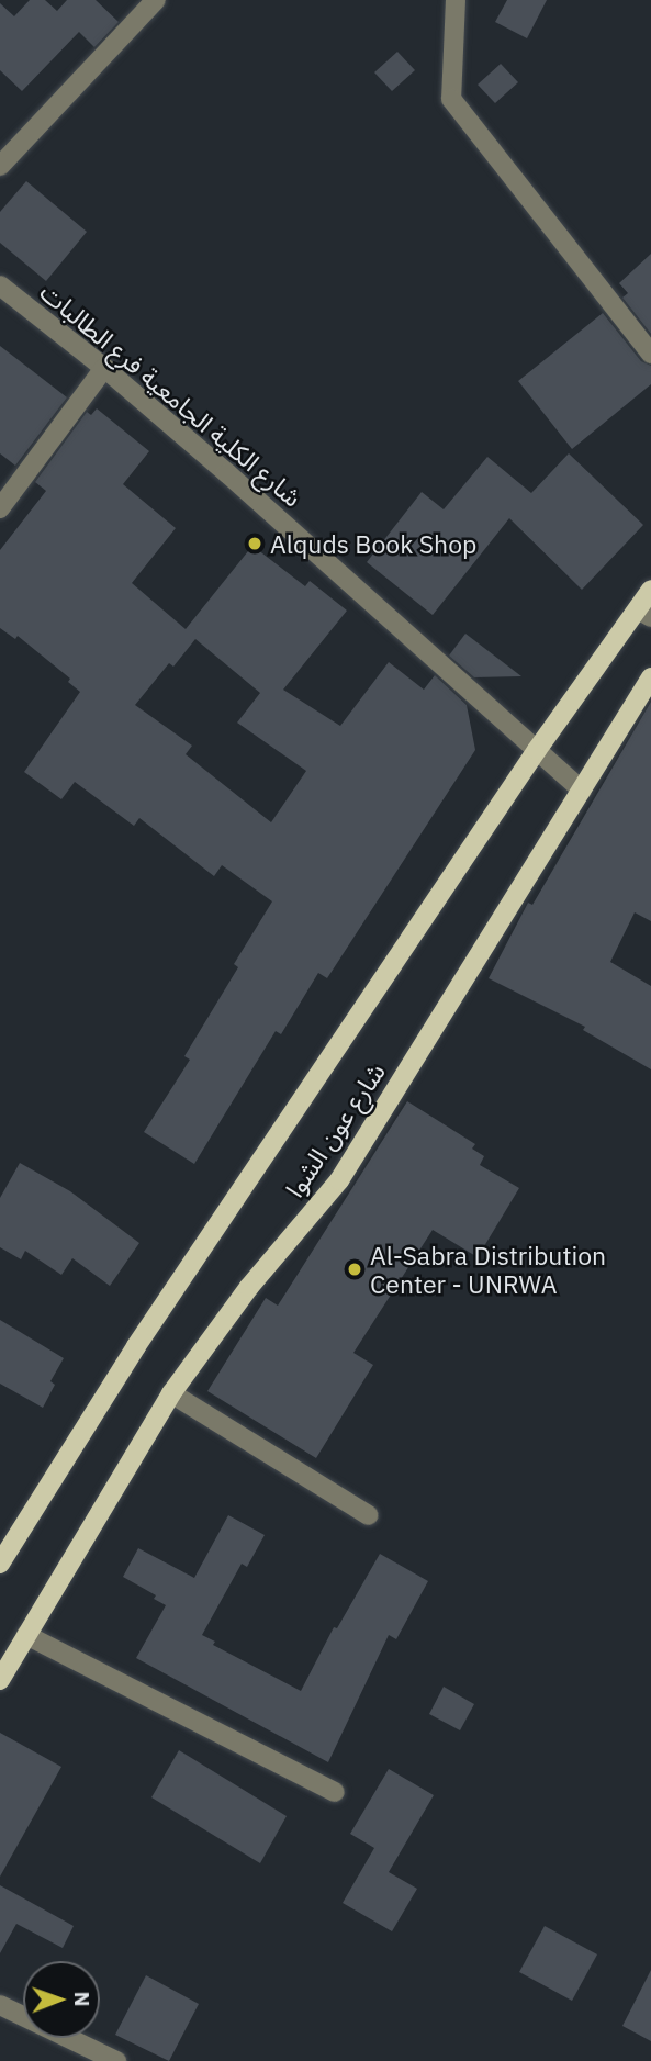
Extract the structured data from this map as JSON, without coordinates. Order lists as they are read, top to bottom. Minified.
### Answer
{"streets":{"main road":["شارع عون الشوا"],"street":["شارع الكلية الجامعية فرع الطالبات"]},"crossings":[["شارع الكلية الجامعية فرع الطالبات","شارع عون الشوا"]],"places":["Alquds Book Shop","Al-Sabra Distribution Center - UNRWA"],"north":"right"}
